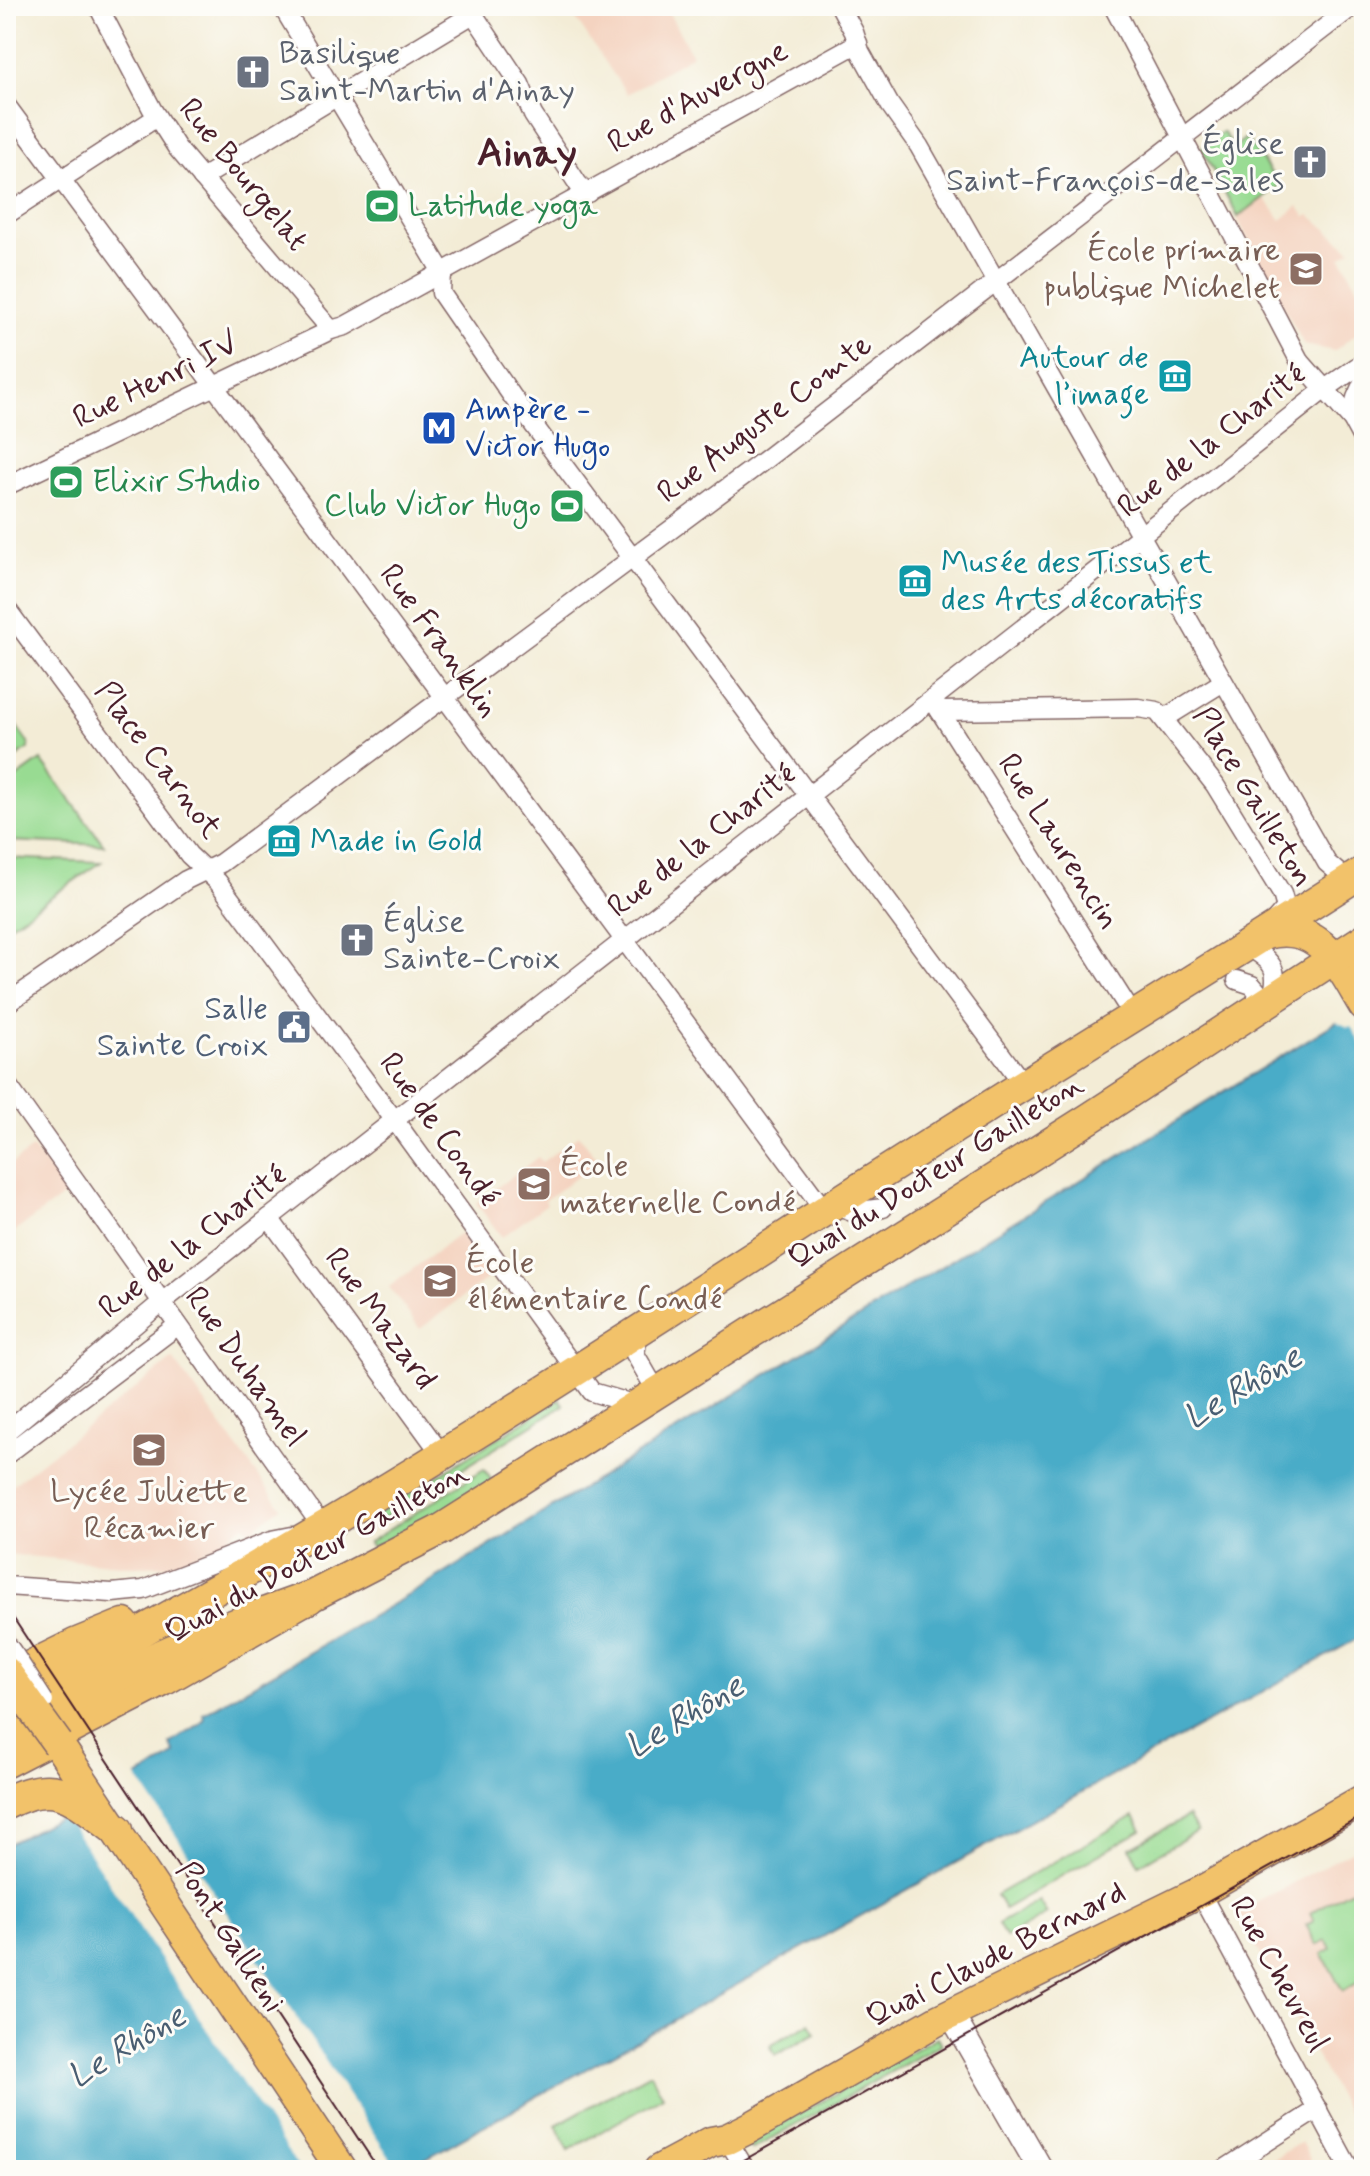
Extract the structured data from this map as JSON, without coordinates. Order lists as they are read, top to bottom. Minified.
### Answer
{"streets":{"main road":["Quai du Docteur Gailleton","Pont Gallieni","Quai Claude Bernard"],"street":["Rue d'Auvergne","Rue Bourgelat","Rue Henri IV","Rue Auguste Comte","Rue de la Charité","Rue Franklin","Place Carnot","Place Gailleton","Rue Laurencin","Rue de Condé","Rue Mazard","Rue Duhamel","Rue Chevreul"]},"crossings":[["Rue d'Auvergne","Rue Bourgelat"],["Rue d'Auvergne","Rue Henri IV"],["Rue Bourgelat","Rue Henri IV"],["Rue Henri IV","Rue Franklin"],["Rue Auguste Comte","Rue Franklin"],["Rue Auguste Comte","Place Carnot"],["Rue Auguste Comte","Rue de Condé"],["Rue de la Charité","Rue Franklin"],["Rue de la Charité","Rue Laurencin"],["Rue de la Charité","Rue de Condé"],["Rue de la Charité","Rue Mazard"],["Rue de la Charité","Rue Duhamel"],["Rue Franklin","Quai du Docteur Gailleton"],["Place Carnot","Rue de Condé"],["Place Gailleton","Quai du Docteur Gailleton"],["Rue Laurencin","Quai du Docteur Gailleton"],["Rue de Condé","Quai du Docteur Gailleton"],["Quai du Docteur Gailleton","Rue Mazard"],["Quai du Docteur Gailleton","Rue Duhamel"],["Quai Claude Bernard","Rue Chevreul"]],"districts":["Ainay"],"water":["Le Rhône"],"places":{"church":["Basilique Saint-Martin d'Ainay","Église Saint-François-de-Sales","Église Sainte-Croix"],"sports":["Latitude yoga","Elixir Studio","Club Victor Hugo"],"school or university":["École primaire publique Michelet","École maternelle Condé","École élémentaire Condé","Lycée Juliette Récamier"],"museum":["Autour de l’image","Musée des Tissus et des Arts décoratifs","Made in Gold"],"metro station":["Ampère - Victor Hugo"],"public building":["Salle Sainte Croix"]}}
